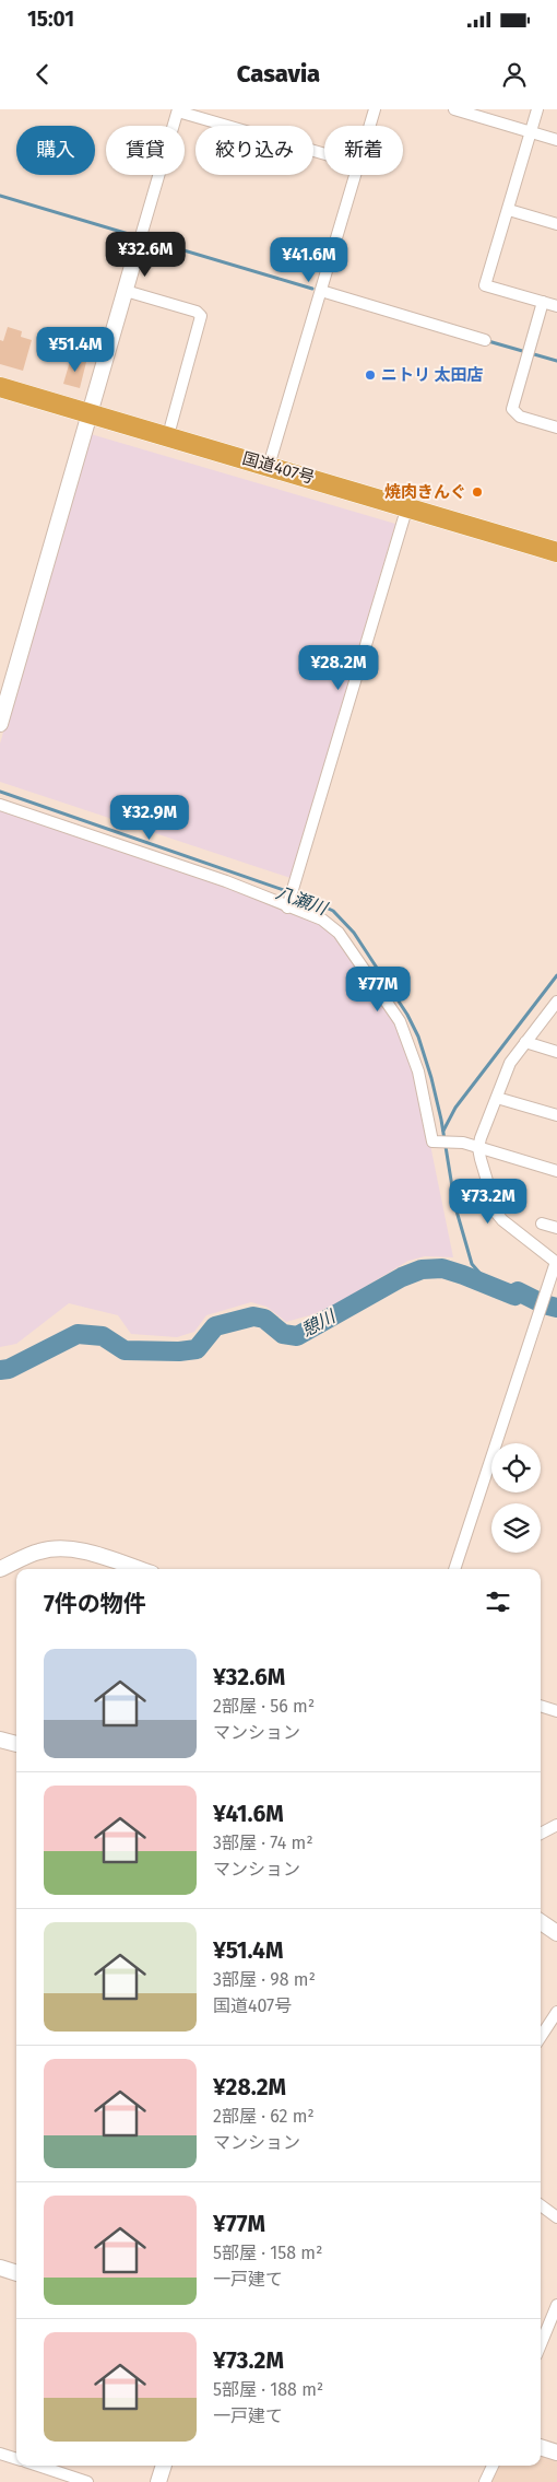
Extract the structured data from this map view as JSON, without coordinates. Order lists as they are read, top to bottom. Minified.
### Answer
{"streets":{"highway":["国道407号"]},"water":["八瀬川","憩川"],"places":["ニトリ 太田店","焼肉きんぐ"],"page":{"status":"15:01","header":"Casavia","chip":["購入","賃貸","絞り込み","新着"],"price":["¥32.6M","¥41.6M","¥51.4M","¥28.2M","¥32.9M","¥77M","¥73.2M"],"heading":"7件の物件","list":[{"name":"¥32.6M","note":"2部屋 · 56 m² · マンション"},{"name":"¥41.6M","note":"3部屋 · 74 m² · マンション"},{"name":"¥51.4M","note":"3部屋 · 98 m² · 国道407号"},{"name":"¥28.2M","note":"2部屋 · 62 m² · マンション"},{"name":"¥77M","note":"5部屋 · 158 m² · 一戸建て"},{"name":"¥73.2M","note":"5部屋 · 188 m² · 一戸建て"}]}}
